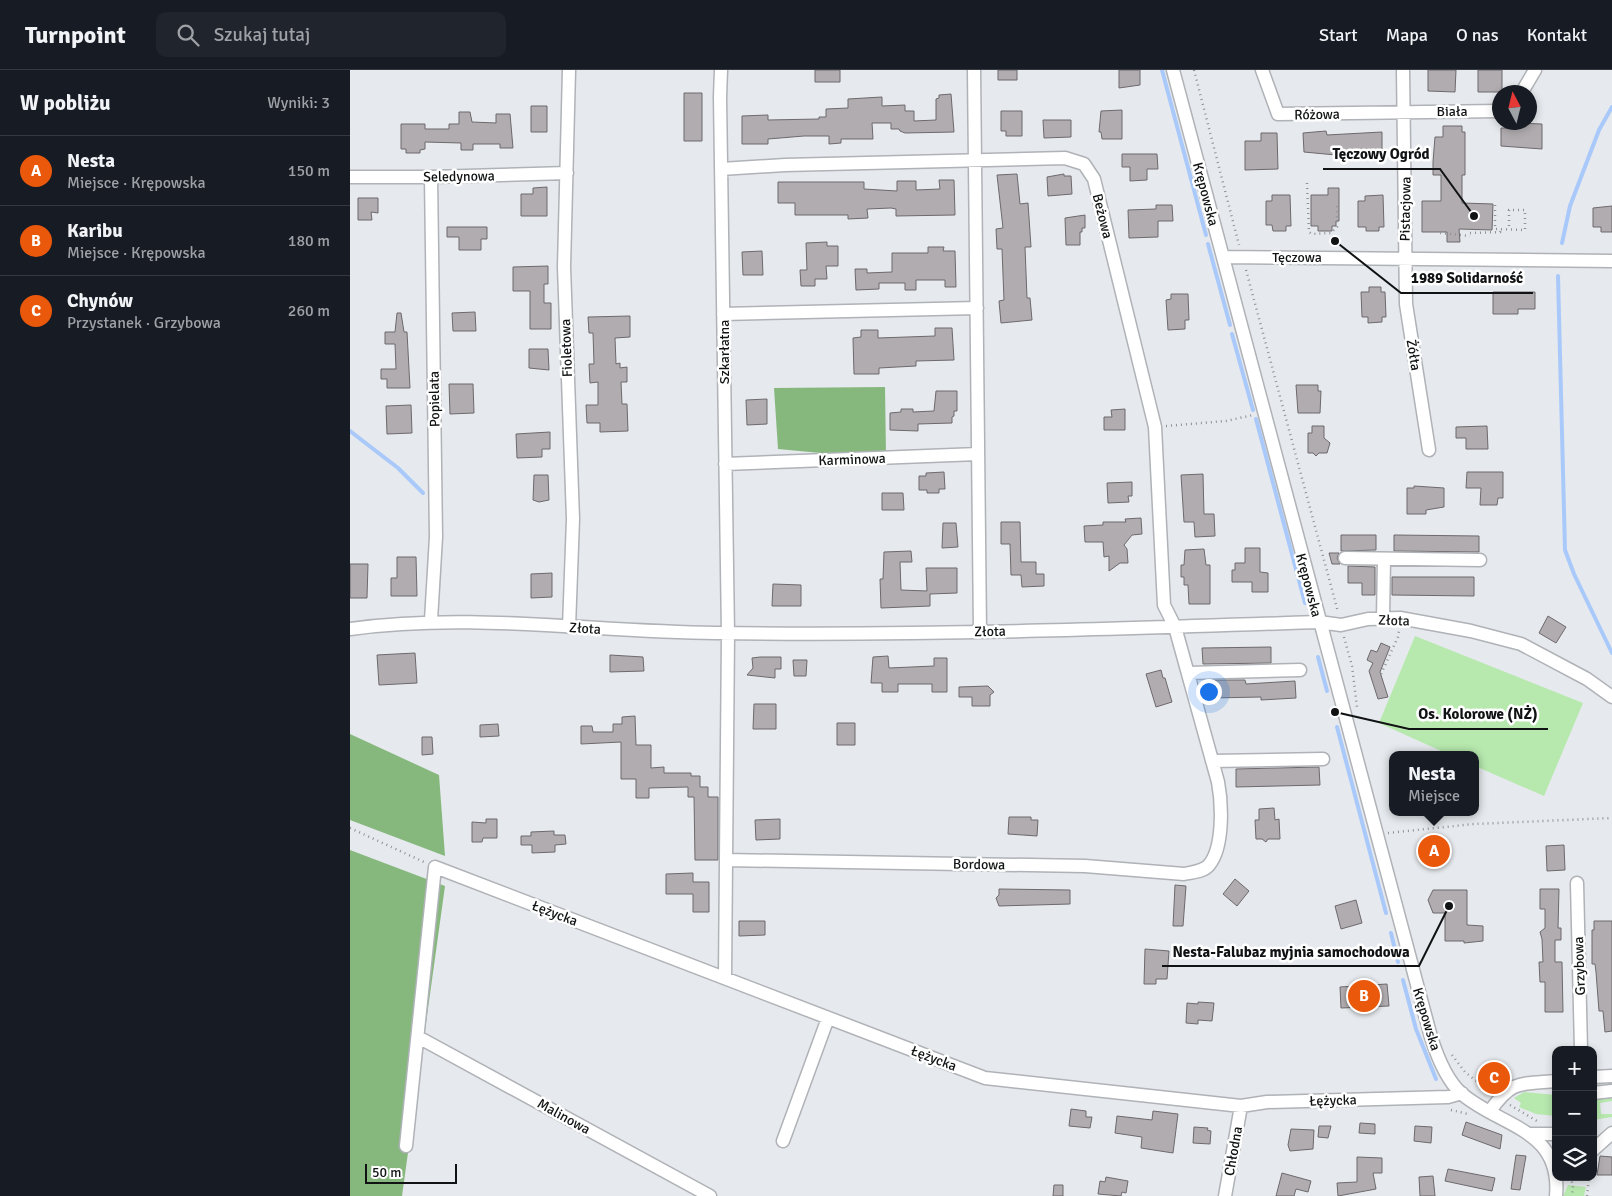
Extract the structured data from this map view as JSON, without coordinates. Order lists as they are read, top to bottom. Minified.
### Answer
{"streets":{"street":["Biała","Różowa","Seledynowa","Krępowska","Pistacjowa","Beżowa","Tęczowa","Fioletowa","Szkarłatna","Żółta","Popielata","Karminowa","Złota","Bordowa","Łężycka","Grzybowa","Malinowa","Chłodna"]},"crossings":[["Biała","Różowa"],["Biała","Pistacjowa"],["Różowa","Pistacjowa"],["Seledynowa","Fioletowa"],["Seledynowa","Popielata"],["Krępowska","Tęczowa"],["Krępowska","Złota"],["Krępowska","Łężycka"],["Pistacjowa","Tęczowa"],["Pistacjowa","Żółta"],["Beżowa","Szkarłatna"],["Beżowa","Złota"],["Beżowa","Bordowa"],["Tęczowa","Żółta"],["Fioletowa","Złota"],["Szkarłatna","Karminowa"],["Szkarłatna","Złota"],["Popielata","Złota"],["Złota","Bordowa"],["Łężycka","Chłodna"]],"places":["Tęczowy Ogród","1989 Solidarność","Os. Kolorowe (NŻ)","Nesta-Falubaz myjnia samochodowa"],"scale_bar":"50 m","north":"top","page":{"header":"Turnpoint","search":"Szukaj tutaj","nav":["Start","Mapa","O nas","Kontakt"],"heading":["W pobliżu","Wyniki: 3"],"list":[{"mark":"A","name":"Nesta","note":"Miejsce · Krępowska","value":"150 m"},{"mark":"B","name":"Karibu","note":"Miejsce · Krępowska","value":"180 m"},{"mark":"C","name":"Chynów","note":"Przystanek · Grzybowa","value":"260 m"}],"popup":["Nesta","Miejsce"],"pins":["A","B","C"],"map_buttons":["+","−"],"scale":"50 m"}}
